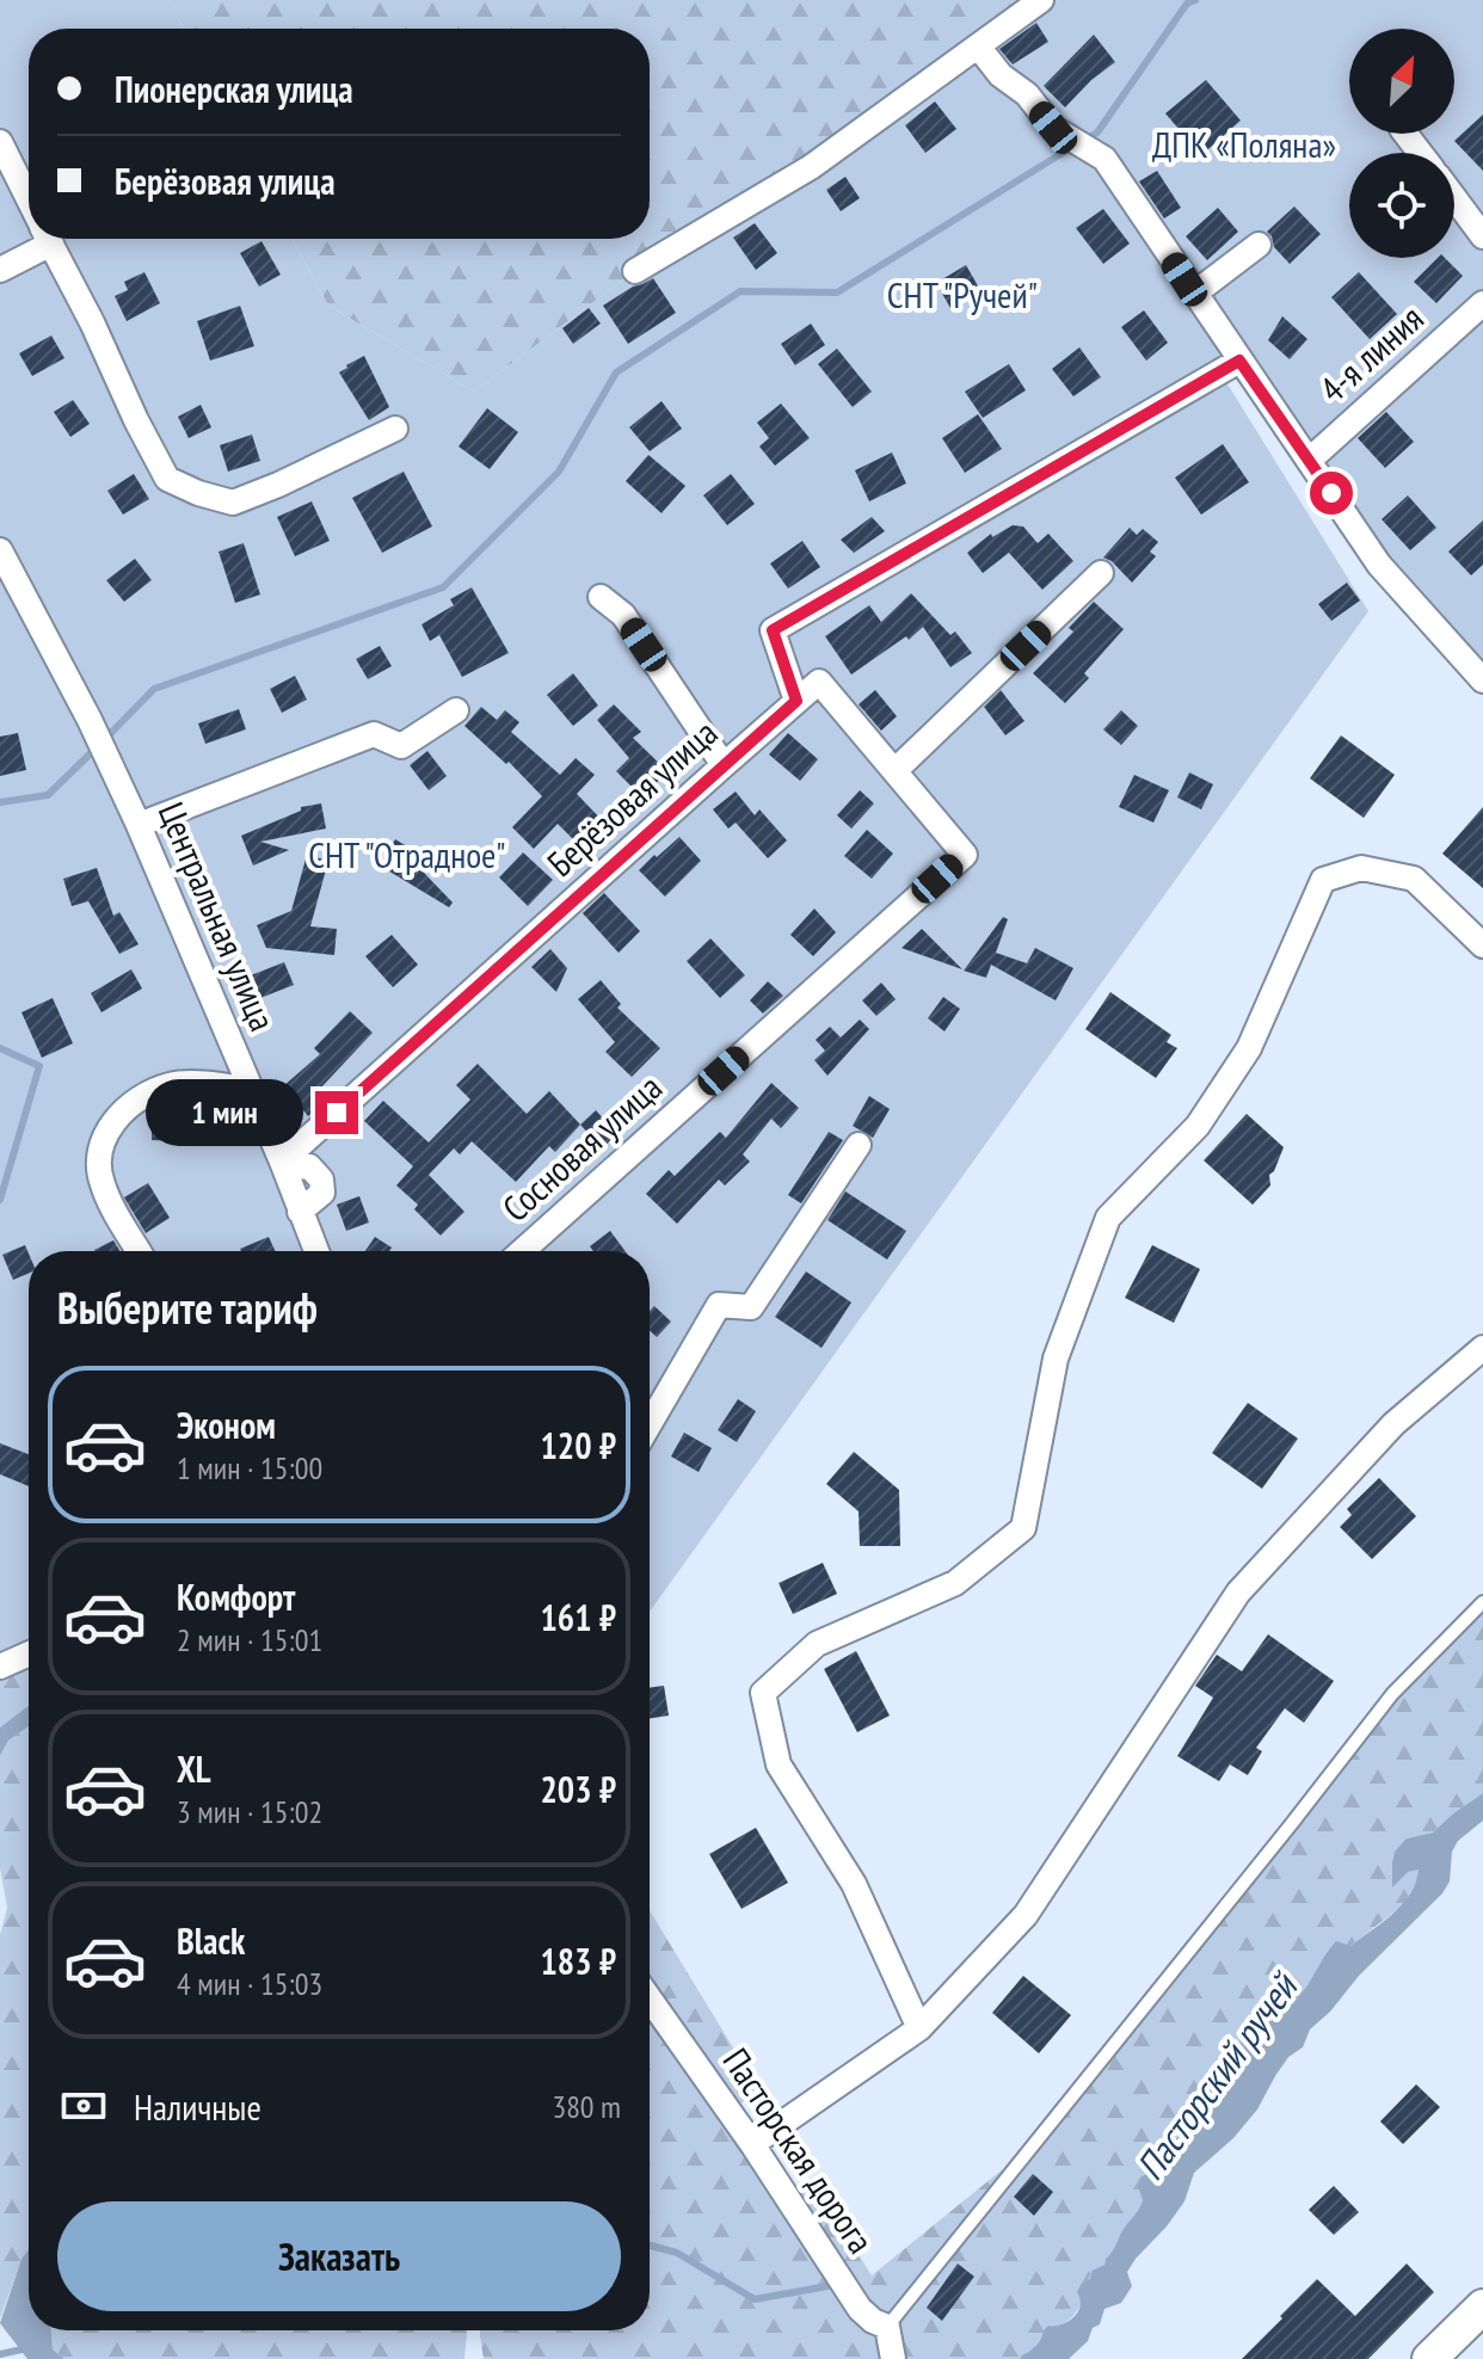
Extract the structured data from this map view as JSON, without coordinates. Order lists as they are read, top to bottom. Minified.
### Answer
{"streets":{"street":["4-я линия","Берёзовая улица","Центральная улица","Сосновая улица","Пасторская дорога"]},"crossings":[["Берёзовая улица","Центральная улица"],["Берёзовая улица","Сосновая улица"]],"water":["Пасторский ручей"],"parks":["ДПК «Поляна»","СНТ \"Ручей\"","СНТ \"Отрадное\""],"north":"top right","page":{"banner":["Пионерская улица","Берёзовая улица"],"bubble":"1 мин","heading":"Выберите тариф","list":[{"name":"Эконом","note":"1 мин · 15:00","value":"120 ₽"},{"name":"Комфорт","note":"2 мин · 15:01","value":"161 ₽"},{"name":"XL","note":"3 мин · 15:02","value":"203 ₽"},{"name":"Black","note":"4 мин · 15:03","value":"183 ₽"}],"pay":["Наличные","380 m"],"buttons":"Заказать"}}
